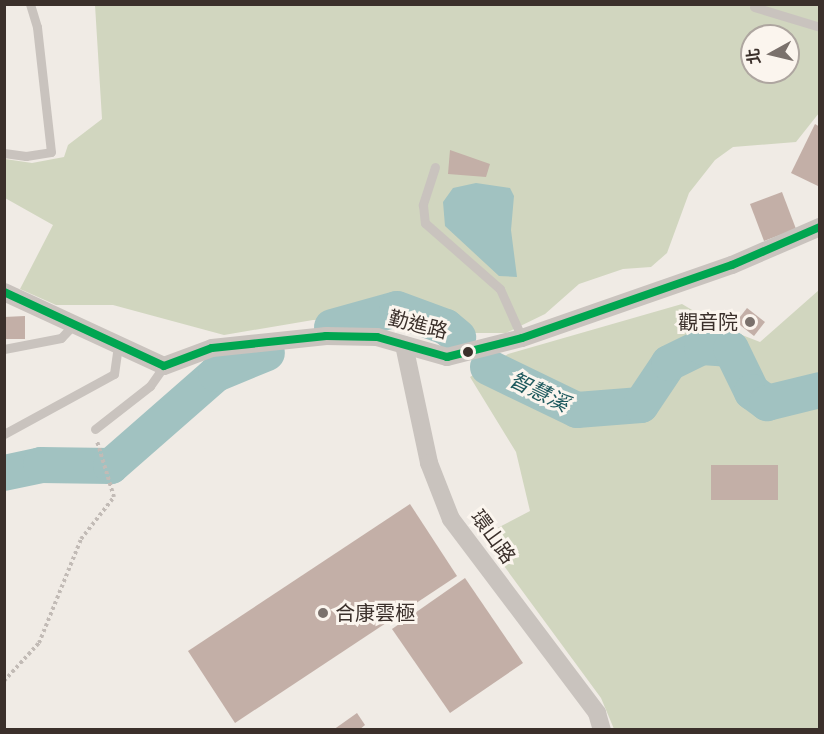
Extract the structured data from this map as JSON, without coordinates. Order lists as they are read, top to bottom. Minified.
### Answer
{"streets":{"street":["勤進路","環山路"]},"crossings":[["勤進路","環山路"]],"water":["智慧溪"],"places":["觀音院","合康雲極"],"north":"left"}
